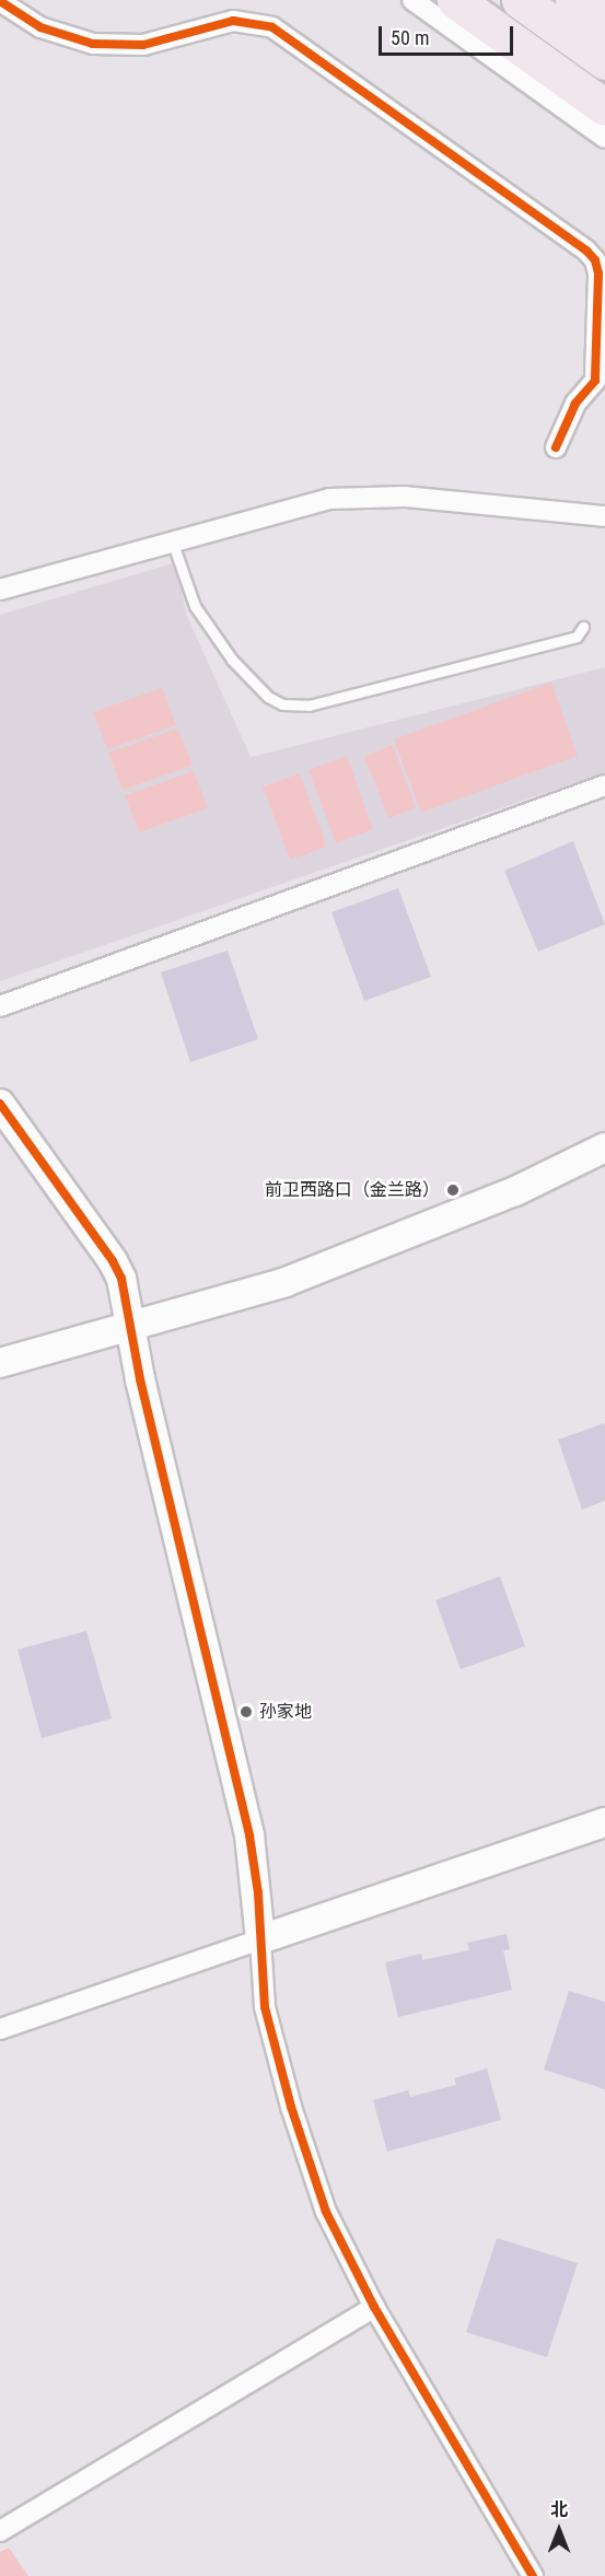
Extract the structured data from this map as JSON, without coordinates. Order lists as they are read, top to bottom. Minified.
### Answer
{"places":["前卫西路口（金兰路）","孙家地"],"scale_bar":"50 m","north":"top"}
